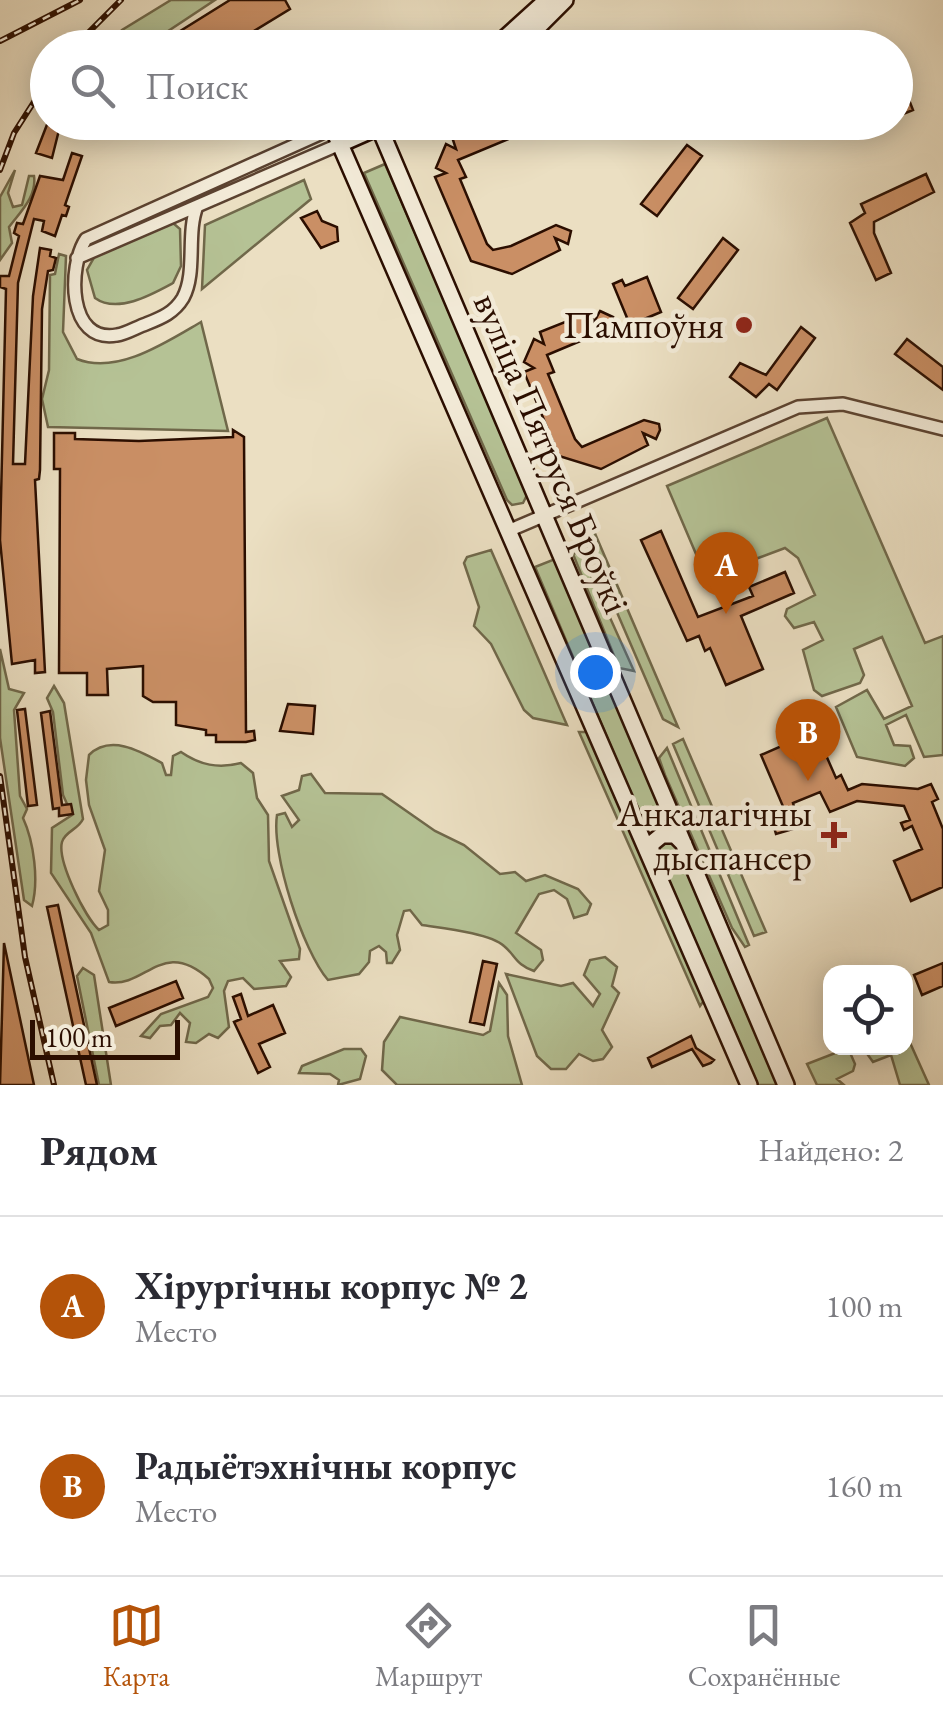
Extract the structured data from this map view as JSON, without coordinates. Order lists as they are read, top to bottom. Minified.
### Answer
{"streets":{"main road":["вуліца Пятруся Броўкі"]},"places":{"other":["Пампоўня"],"health":["Анкалагічны дыспансер"]},"scale_bar":"100 m","page":{"search":"Поиск","pins":["A","B"],"scale":"100 m","heading":["Рядом","Найдено: 2"],"list":[{"mark":"A","name":"Хірургічны корпус № 2","note":"Место","value":"100 m"},{"mark":"B","name":"Радыётэхнічны корпус","note":"Место","value":"160 m"}],"nav":["Карта","Маршрут","Сохранённые"]}}
